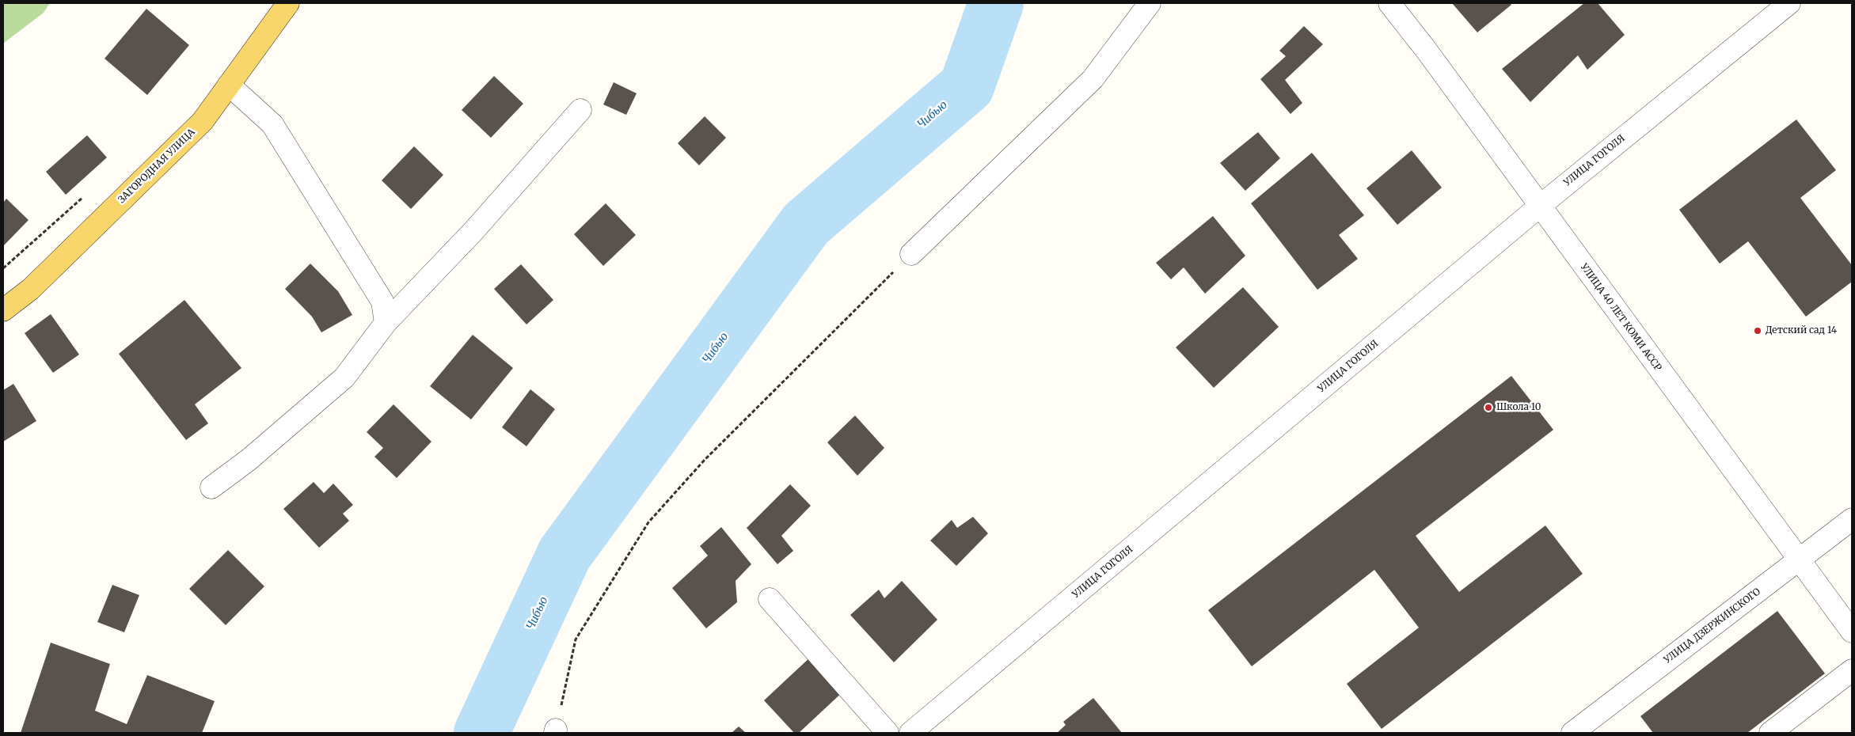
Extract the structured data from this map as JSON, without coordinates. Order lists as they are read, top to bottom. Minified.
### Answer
{"streets":{"main road":["ЗАГОРОДНАЯ УЛИЦА"],"street":["УЛИЦА ГОГОЛЯ","УЛИЦА 40 ЛЕТ КОМИ АССР","УЛИЦА ДЗЕРЖИНСКОГО"]},"crossings":[["УЛИЦА ГОГОЛЯ","УЛИЦА 40 ЛЕТ КОМИ АССР"],["УЛИЦА 40 ЛЕТ КОМИ АССР","УЛИЦА ДЗЕРЖИНСКОГО"]],"water":["Чибью"],"places":["Детский сад 14","Школа 10"]}
